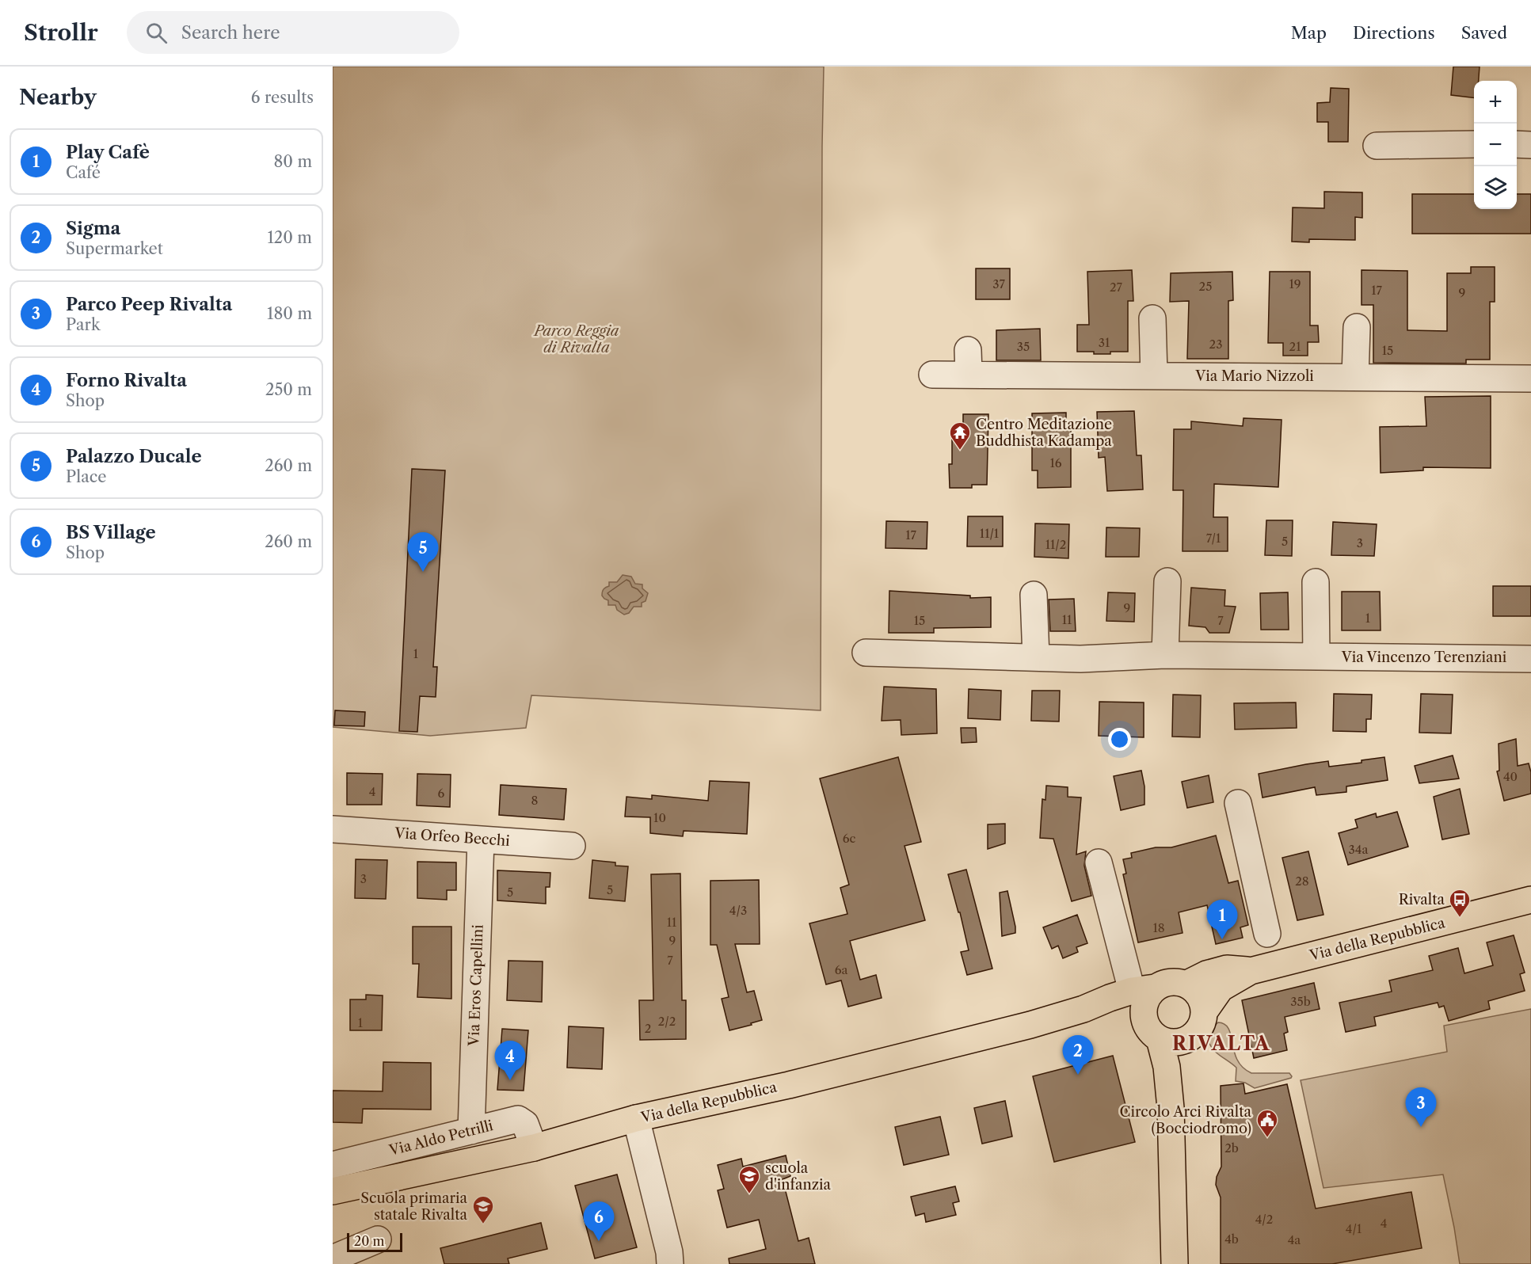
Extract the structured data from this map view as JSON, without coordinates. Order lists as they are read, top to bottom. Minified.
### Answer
{"streets":{"main road":["Via della Repubblica"],"street":["Via Mario Nizzoli","Via Vincenzo Terenziani","Via Orfeo Becchi","Via Eros Capellini","Via Aldo Petrilli"]},"crossings":[["Via Orfeo Becchi","Via Eros Capellini"],["Via della Repubblica","Via Aldo Petrilli"],["Via Eros Capellini","Via Aldo Petrilli"]],"districts":["RIVALTA"],"parks":["Parco Reggia di Rivalta"],"places":{"temple":["Centro Meditazione Buddhista Kadampa"],"bus stop":["Rivalta"],"public building":["Circolo Arci Rivalta (Bocciodromo)"],"school or university":["scuola d'infanzia","Scuola primaria statale Rivalta"]},"house_numbers":["37","19","25","27","17","9","31","23","35","21","15","16","11/1","17","7/1","5","3","11/2","9","1","11","15","7","1","40","4","6","8","10","6c","34a","3","28","5","5","4/3","11","18","9","7","6a","35b","2/2","1","2","2b","4/2","4","4/1","4b","4a"],"scale_bar":"20 m","page":{"header":"Strollr","search":"Search here","nav":["Map","Directions","Saved"],"heading":["Nearby","6 results"],"map_buttons":["+","−"],"list":[{"mark":"1","name":"Play Cafè","note":"Café","value":"80 m"},{"mark":"2","name":"Sigma","note":"Supermarket","value":"120 m"},{"mark":"3","name":"Parco Peep Rivalta","note":"Park","value":"180 m"},{"mark":"4","name":"Forno Rivalta","note":"Shop","value":"250 m"},{"mark":"5","name":"Palazzo Ducale","note":"Place","value":"260 m"},{"mark":"6","name":"BS Village","note":"Shop","value":"260 m"}],"pins":["5","1","2","4","3","6"],"scale":"20 m"}}
